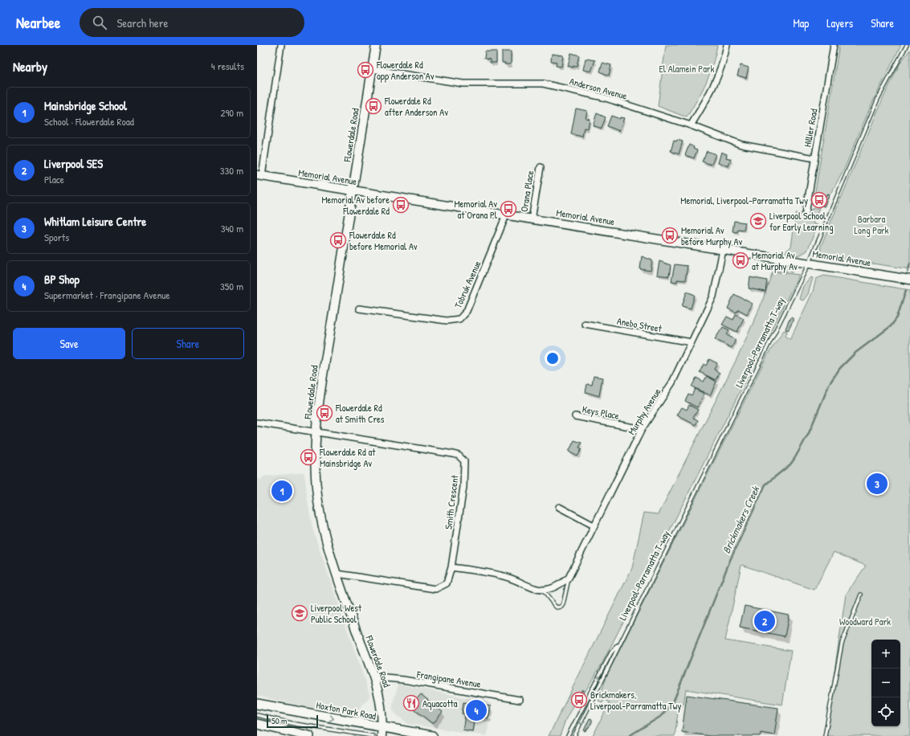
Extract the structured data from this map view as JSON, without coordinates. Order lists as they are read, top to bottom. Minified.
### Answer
{"streets":{"main road":["Flowerdale Road","Memorial Avenue","Hoxton Park Road"],"street":["Anderson Avenue","Hillier Road","Orana Place","Tobruk Avenue","Anebo Street","Murphy Avenue","Keys Place","Smith Crescent","Frangipane Avenue"],"lane":["Liverpool–Parramatta T-way"]},"crossings":[["Anderson Avenue","Hillier Road"],["Anderson Avenue","Flowerdale Road"],["Flowerdale Road","Memorial Avenue"],["Flowerdale Road","Smith Crescent"],["Flowerdale Road","Frangipane Avenue"],["Flowerdale Road","Hoxton Park Road"],["Memorial Avenue","Orana Place"],["Memorial Avenue","Tobruk Avenue"],["Memorial Avenue","Liverpool–Parramatta T-way"],["Memorial Avenue","Murphy Avenue"],["Anebo Street","Murphy Avenue"],["Murphy Avenue","Keys Place"],["Murphy Avenue","Smith Crescent"]],"water":["Brickmakers Creek"],"parks":["El Alamein Park","Barbara Long Park","Woodward Park"],"places":{"bus stop":["Flowerdale Rd opp Anderson Av","Flowerdale Rd after Anderson Av","Memorial, Liverpool-Parramatta Twy","Memorial Av before Flowerdale Rd","Memorial Av at Orana Pl","Memorial Av before Murphy Av","Flowerdale Rd before Memorial Av","Memorial Av at Murphy Av","Flowerdale Rd at Smith Cres","Flowerdale Rd at Mainsbridge Av","Brickmakers, Liverpool-Parramatta Twy"],"school or university":["Liverpool School for Early Learning","Liverpool West Public School"],"restaurant":["Aquacotta"]},"scale_bar":"50 m","page":{"header":"Nearbee","search":"Search here","nav":["Map","Layers","Share"],"heading":["Nearby","4 results"],"list":[{"mark":"1","name":"Mainsbridge School","note":"School · Flowerdale Road","value":"290 m"},{"mark":"2","name":"Liverpool SES","note":"Place","value":"330 m"},{"mark":"3","name":"Whitlam Leisure Centre","note":"Sports","value":"340 m"},{"mark":"4","name":"BP Shop","note":"Supermarket · Frangipane Avenue","value":"350 m"}],"buttons":["Save","Share"],"pins":["3","1","2","4"],"map_buttons":["+","−"],"scale":"50 m"}}
